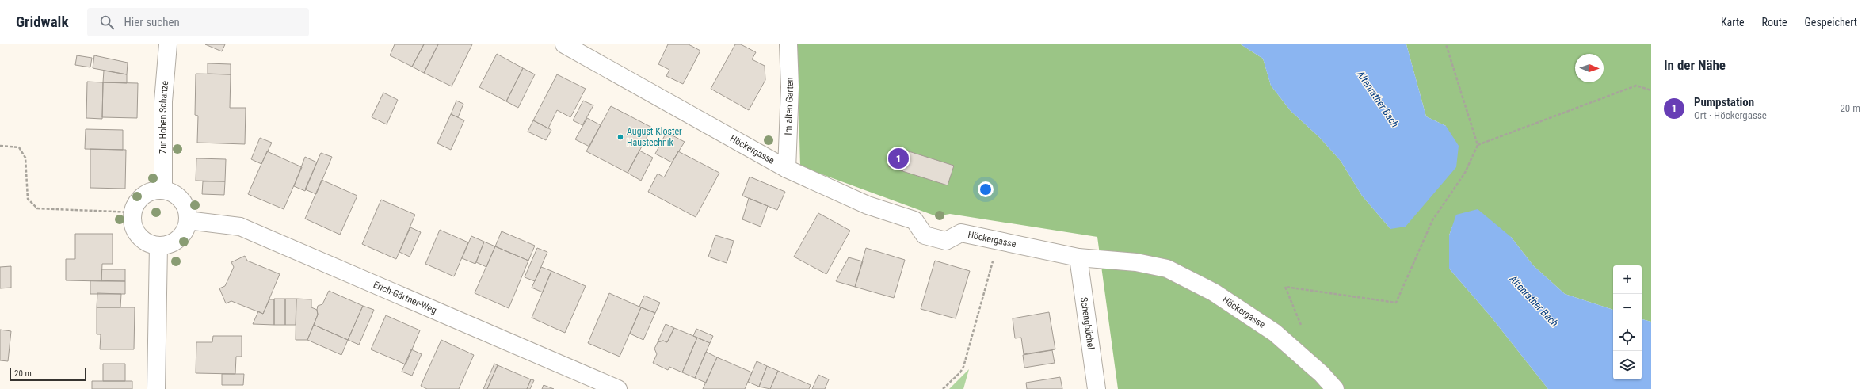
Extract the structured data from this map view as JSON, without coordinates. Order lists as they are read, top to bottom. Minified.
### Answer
{"streets":{"street":["Im alten Garten","Zur Hohen Schanze","Höckergasse","Erich-Gärtner-Weg","Schengbüchel"]},"crossings":[["Im alten Garten","Höckergasse"],["Zur Hohen Schanze","Erich-Gärtner-Weg"],["Höckergasse","Schengbüchel"]],"water":["Altenrather Bach"],"places":["August Kloster Haustechnik"],"scale_bar":"20 m","north":"right","page":{"header":"Gridwalk","search":"Hier suchen","nav":["Karte","Route","Gespeichert"],"heading":"In der Nähe","list":[{"mark":"1","name":"Pumpstation","note":"Ort · Höckergasse","value":"20 m"}],"pins":"1","map_buttons":["+","−"],"scale":"20 m"}}
